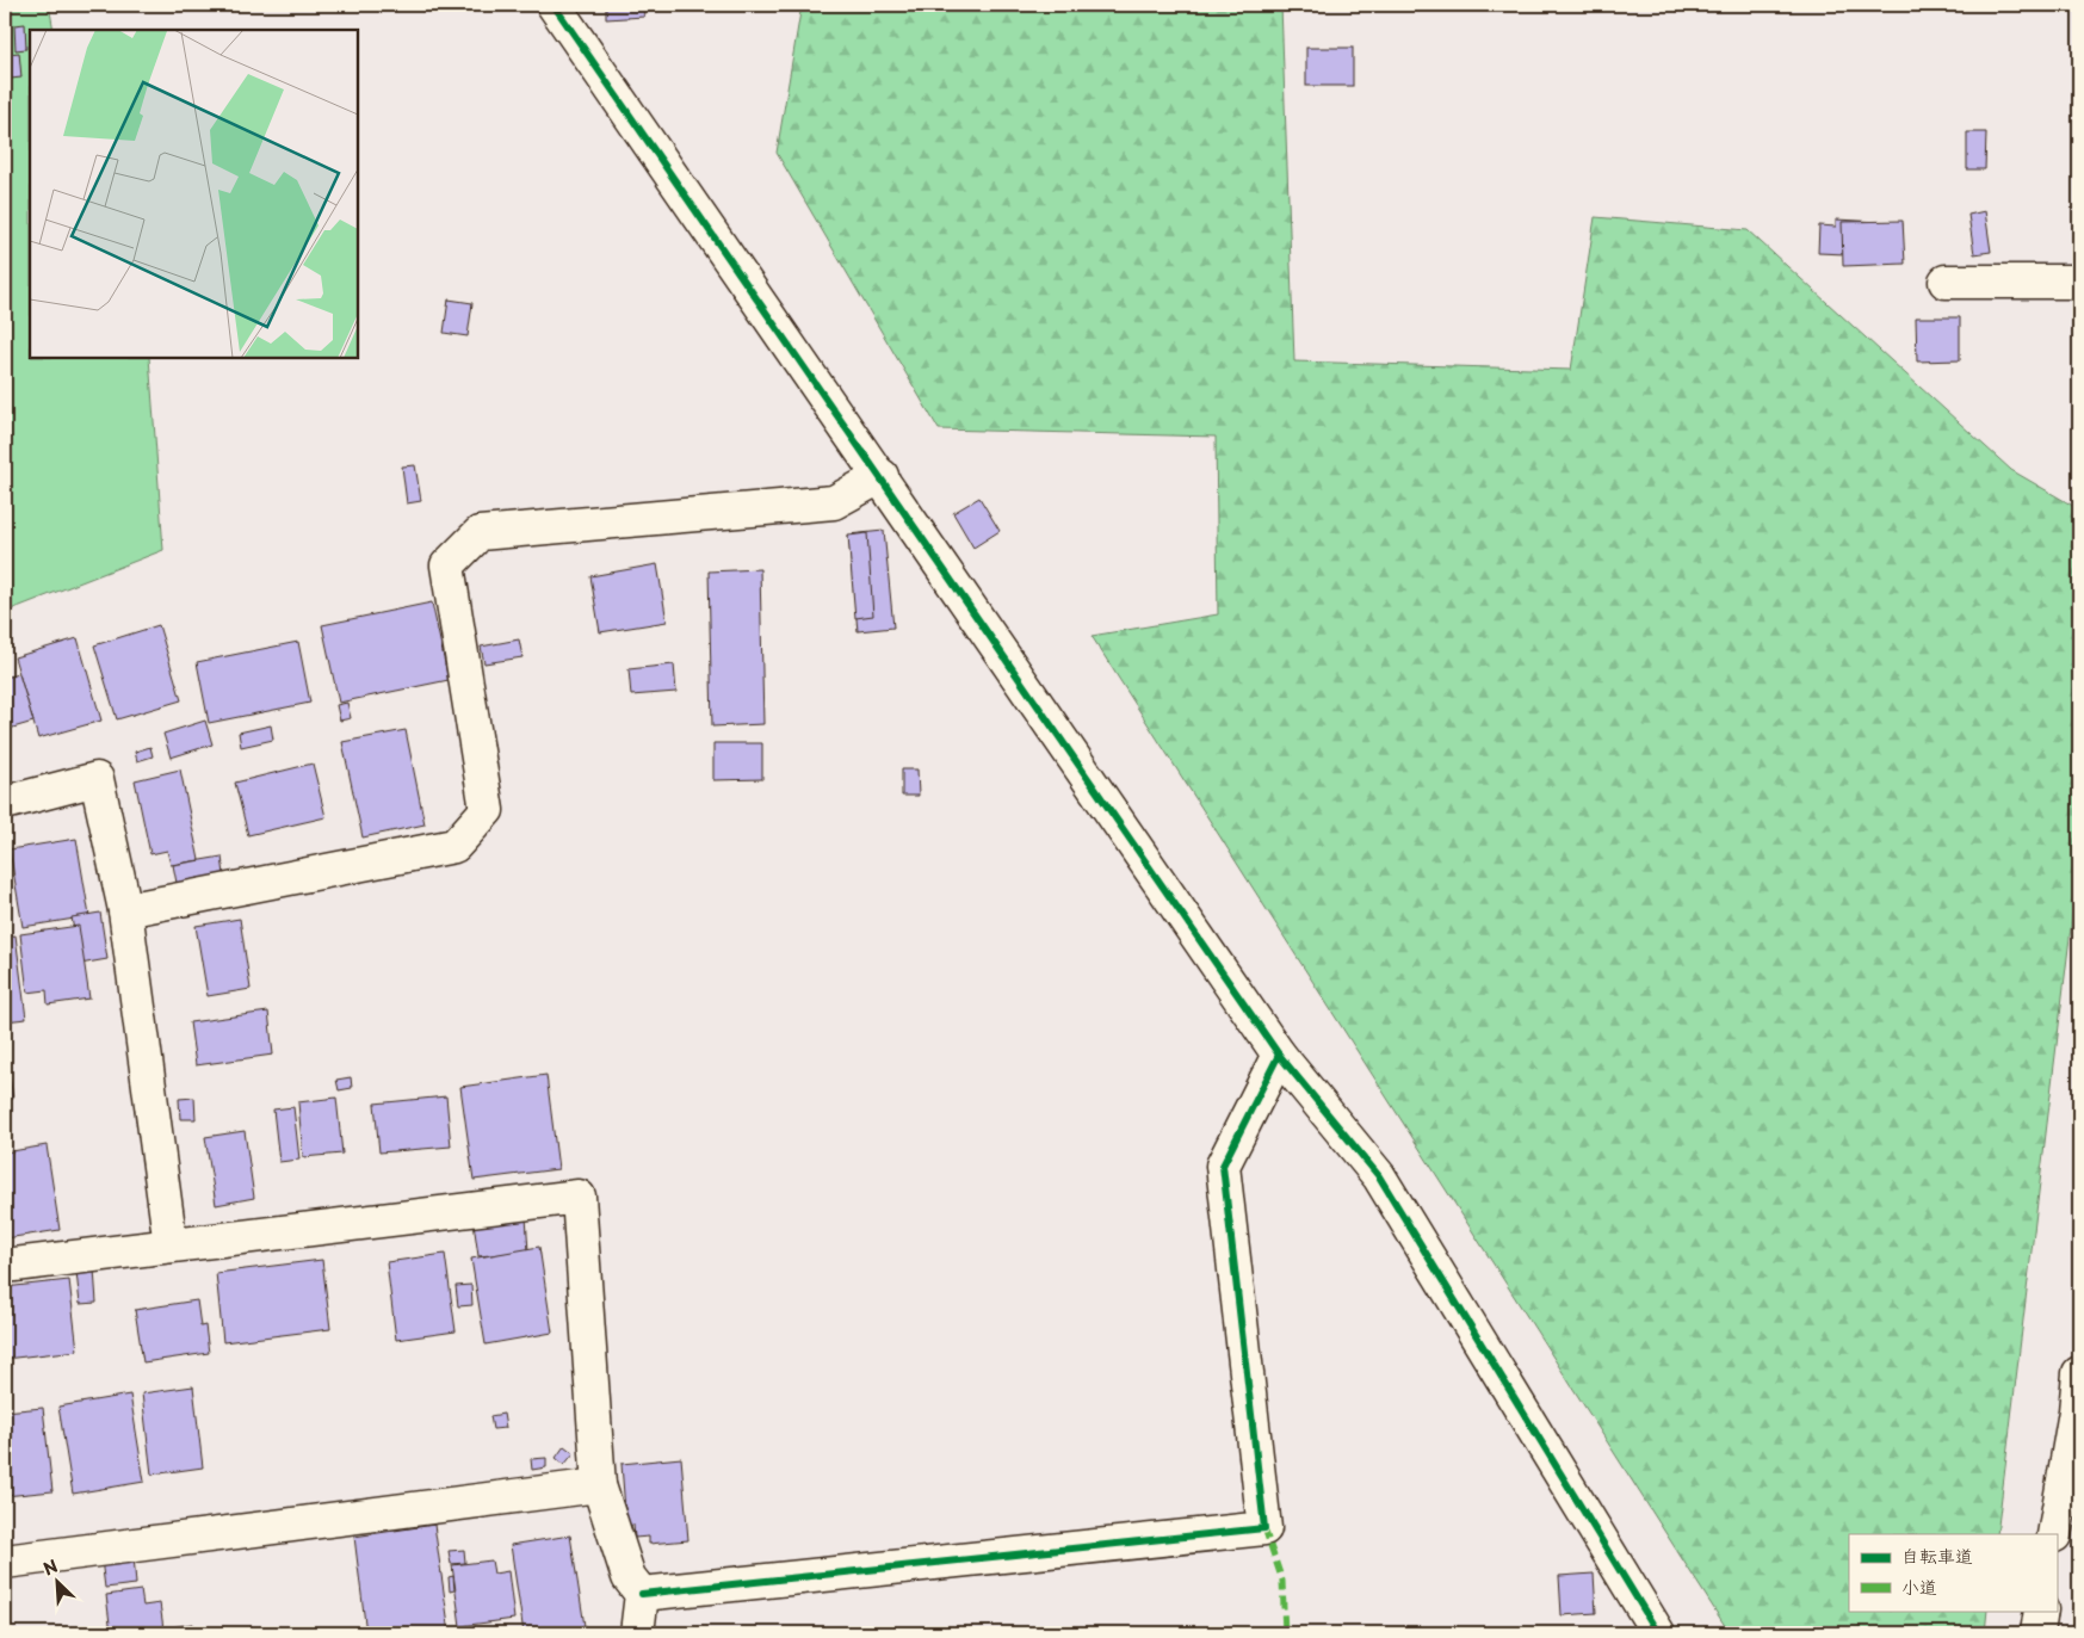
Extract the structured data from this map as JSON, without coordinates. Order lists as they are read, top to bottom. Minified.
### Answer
{"legend":["自転車道","小道"],"north":"top left"}
